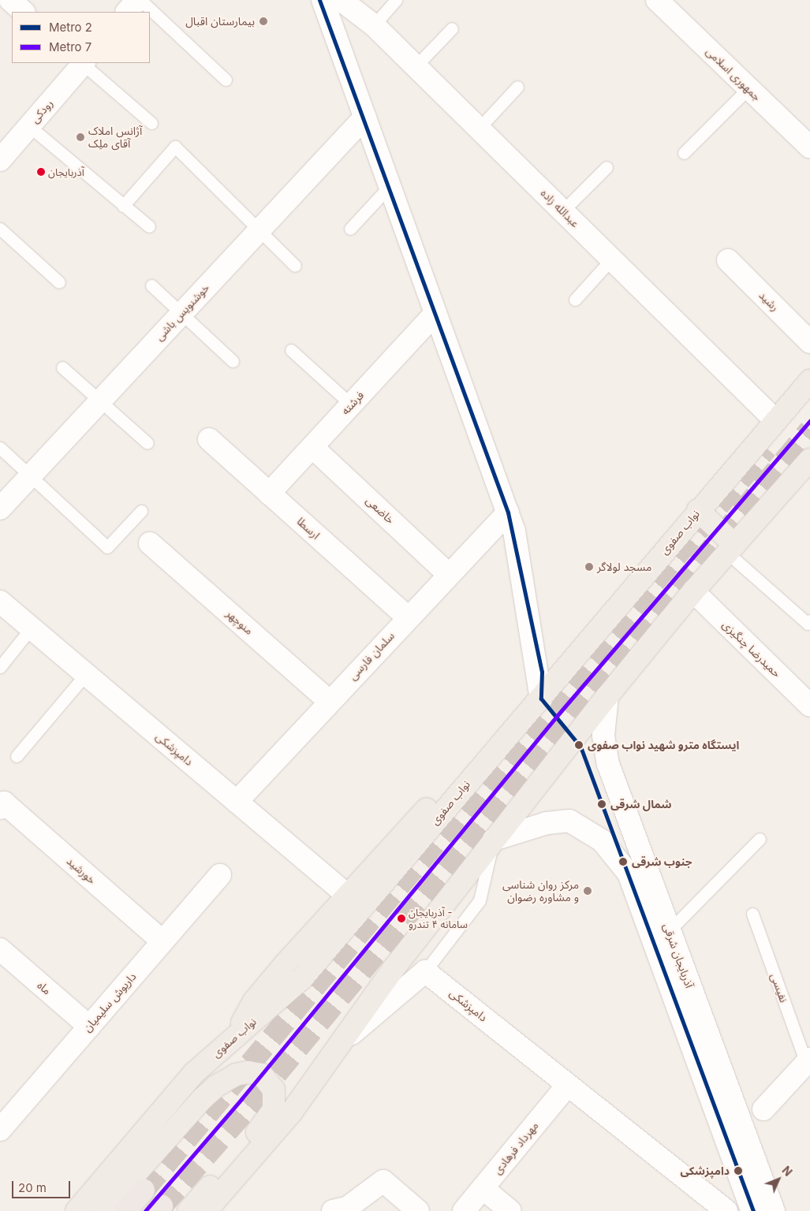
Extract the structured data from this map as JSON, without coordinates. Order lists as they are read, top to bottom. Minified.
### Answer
{"streets":{"main road":["نواب صفوی"],"street":["جمهوری اسلامی","رودکی","عبدالله زاده","رشید","خوشنویس باشی","فرشته","خاضعی","ارسطا","منوچهر","حمیدرضا چنگیزی","سلمان فارسی","دامپزشکی","خورشید","آذربایجان شرقی","ماه","داریوش سلیمیان","مهرداد فرهادی"],"lane":["نفیسی"]},"crossings":[["عبدالله زاده","نواب صفوی"],["فرشته","خاضعی"],["فرشته","ارسطا"],["خاضعی","سلمان فارسی"],["ارسطا","سلمان فارسی"],["منوچهر","سلمان فارسی"],["سلمان فارسی","دامپزشکی"],["دامپزشکی","مهرداد فرهادی"],["خورشید","داریوش سلیمیان"],["ماه","داریوش سلیمیان"]],"places":["بیمارستان اقبال","آژانس املاک آقای ملِک","آذربایجان","مسجد لولاگر","ایستگاه مترو شهید نواب صفوی","شمال شرقی","جنوب شرقی","مرکز روان شناسی و مشاوره رضوان","آذربایجان - سامانه ۴ تندرو","دامپزشکی"],"lines":["metro line 2","metro line 7"],"legend":["Metro 2","Metro 7"],"scale_bar":"20 m","north":"top right"}
